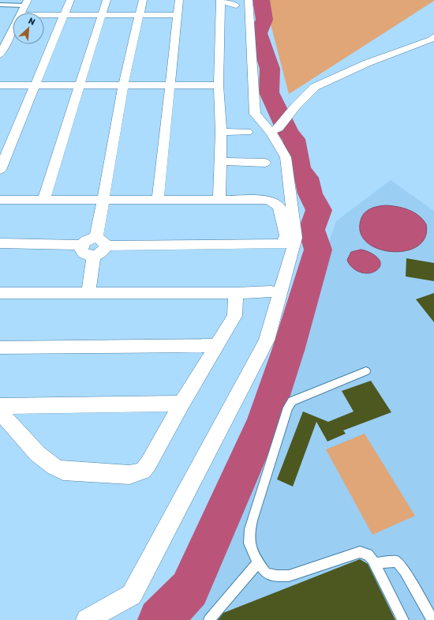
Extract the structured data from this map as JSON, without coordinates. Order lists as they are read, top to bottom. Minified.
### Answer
{"north":"top right"}
